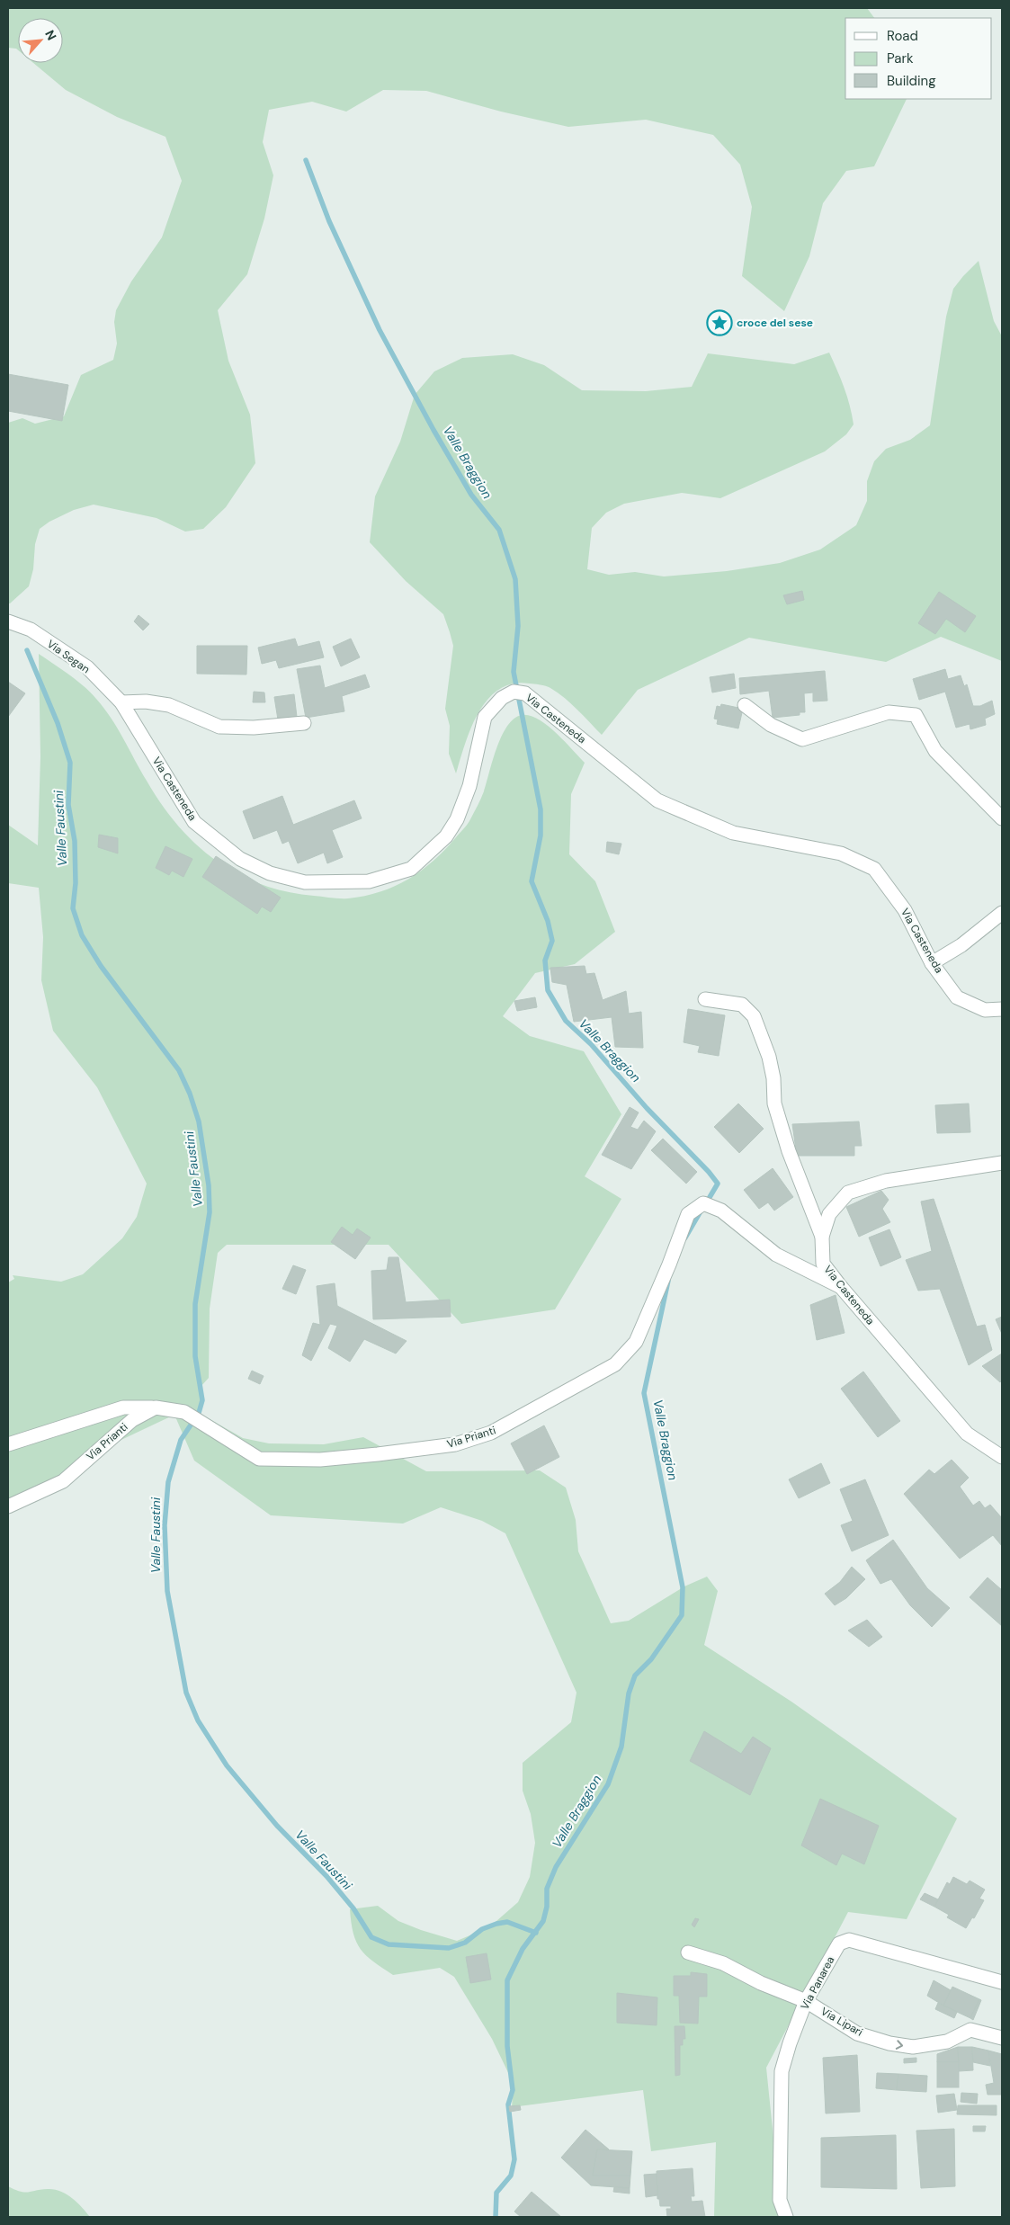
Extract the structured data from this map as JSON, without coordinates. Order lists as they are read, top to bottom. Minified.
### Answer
{"streets":{"street":["Via Segan","Via Casteneda","Via Prianti","Via Panarea","Via Lipari"]},"crossings":[["Via Segan","Via Casteneda"],["Via Casteneda","Via Prianti"],["Via Panarea","Via Lipari"]],"one_way":["Via Lipari"],"water":["Valle Braggion","Valle Faustini"],"places":{"place":["croce del sese"]},"legend":["Road","Park","Building"],"north":"top right"}
